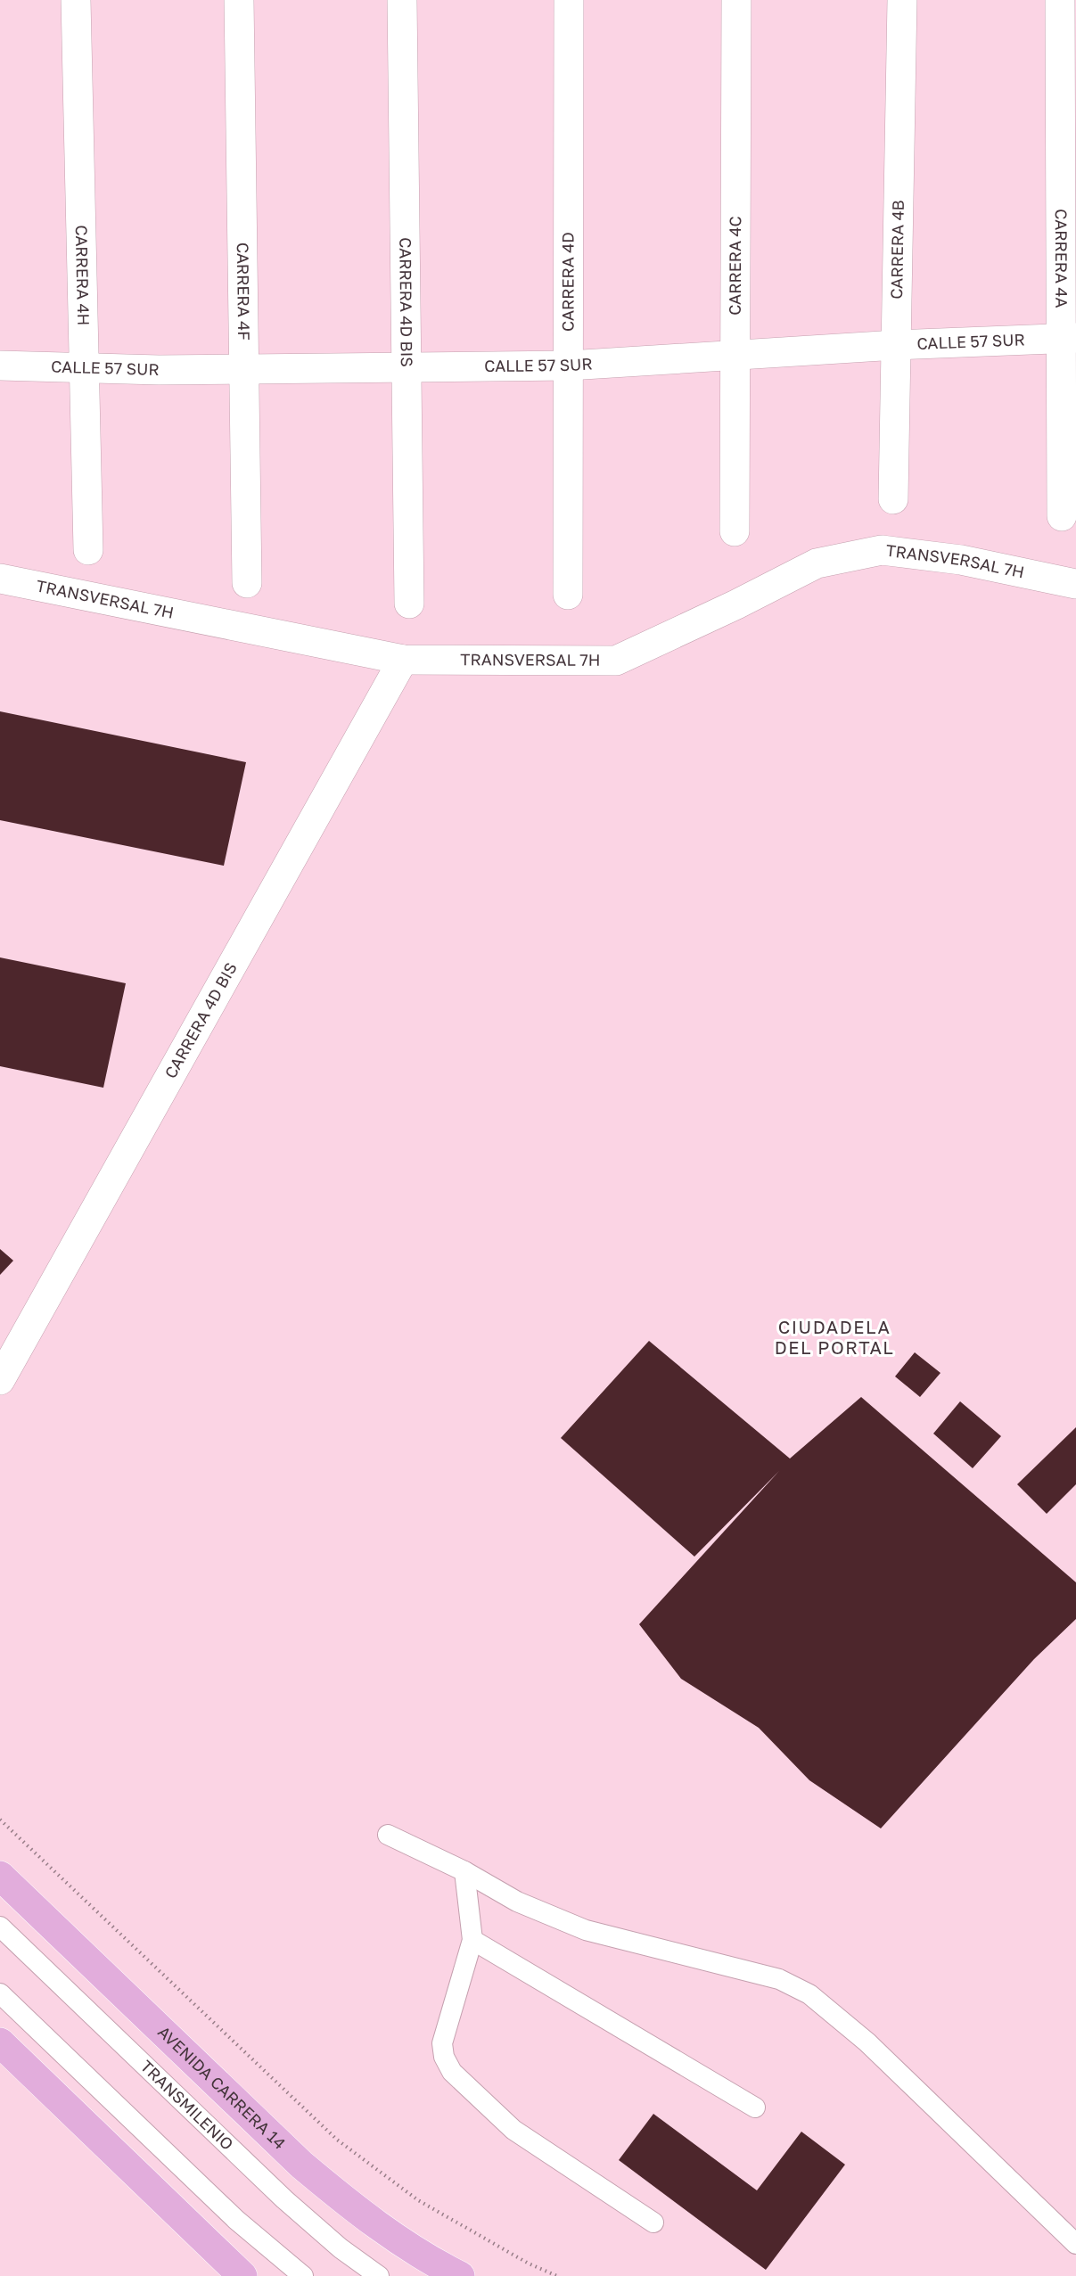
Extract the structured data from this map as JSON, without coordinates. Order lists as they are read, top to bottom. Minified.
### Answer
{"streets":{"main road":["AVENIDA CARRERA 14"],"street":["CARRERA 4B","CARRERA 4A","CARRERA 4C","CARRERA 4H","CARRERA 4D","CARRERA 4F","CARRERA 4D BIS","CALLE 57 SUR","TRANSVERSAL 7H"],"lane":["TRANSMILENIO"]},"crossings":[["CARRERA 4B","CALLE 57 SUR"],["CARRERA 4A","CALLE 57 SUR"],["CARRERA 4C","CALLE 57 SUR"],["CARRERA 4H","CALLE 57 SUR"],["CARRERA 4D","CALLE 57 SUR"],["CARRERA 4F","CALLE 57 SUR"],["CARRERA 4D BIS","CALLE 57 SUR"],["CARRERA 4D BIS","TRANSVERSAL 7H"]],"districts":["CIUDADELA DEL PORTAL"]}
